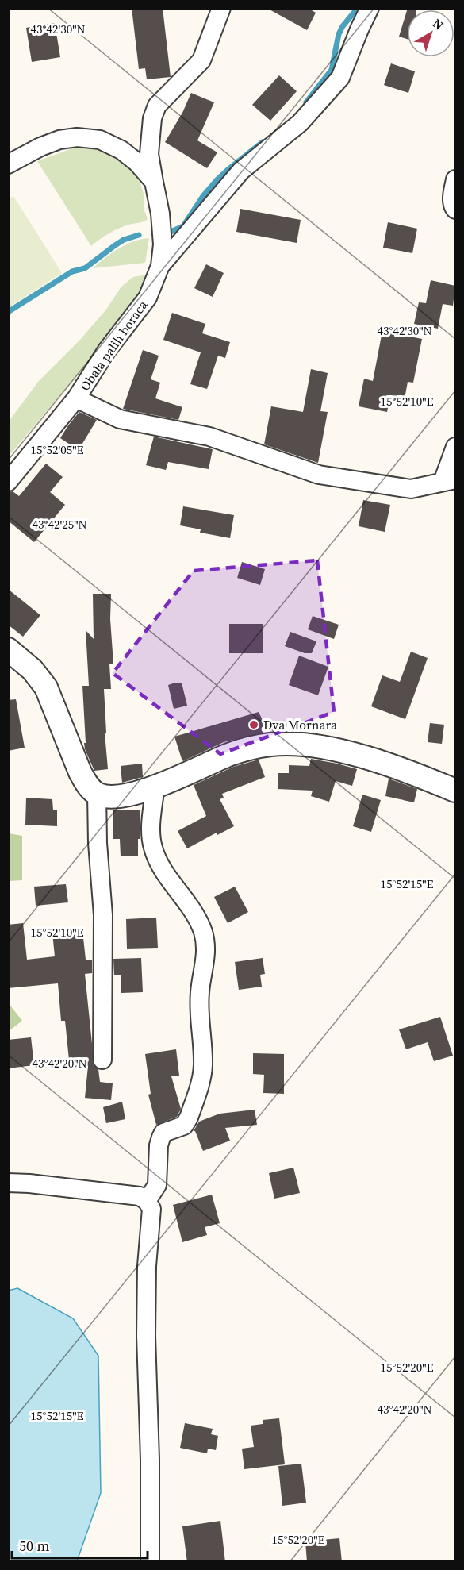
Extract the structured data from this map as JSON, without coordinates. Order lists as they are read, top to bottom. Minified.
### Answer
{"streets":{"street":["Obala palih boraca"]},"places":["Dva Mornara"],"scale_bar":"50 m","north":"top right","coordinates":["43°42'30\"N","15°52'10\"E","15°52'05\"E","43°42'25\"N","15°52'15\"E","43°42'20\"N","15°52'20\"E"]}
